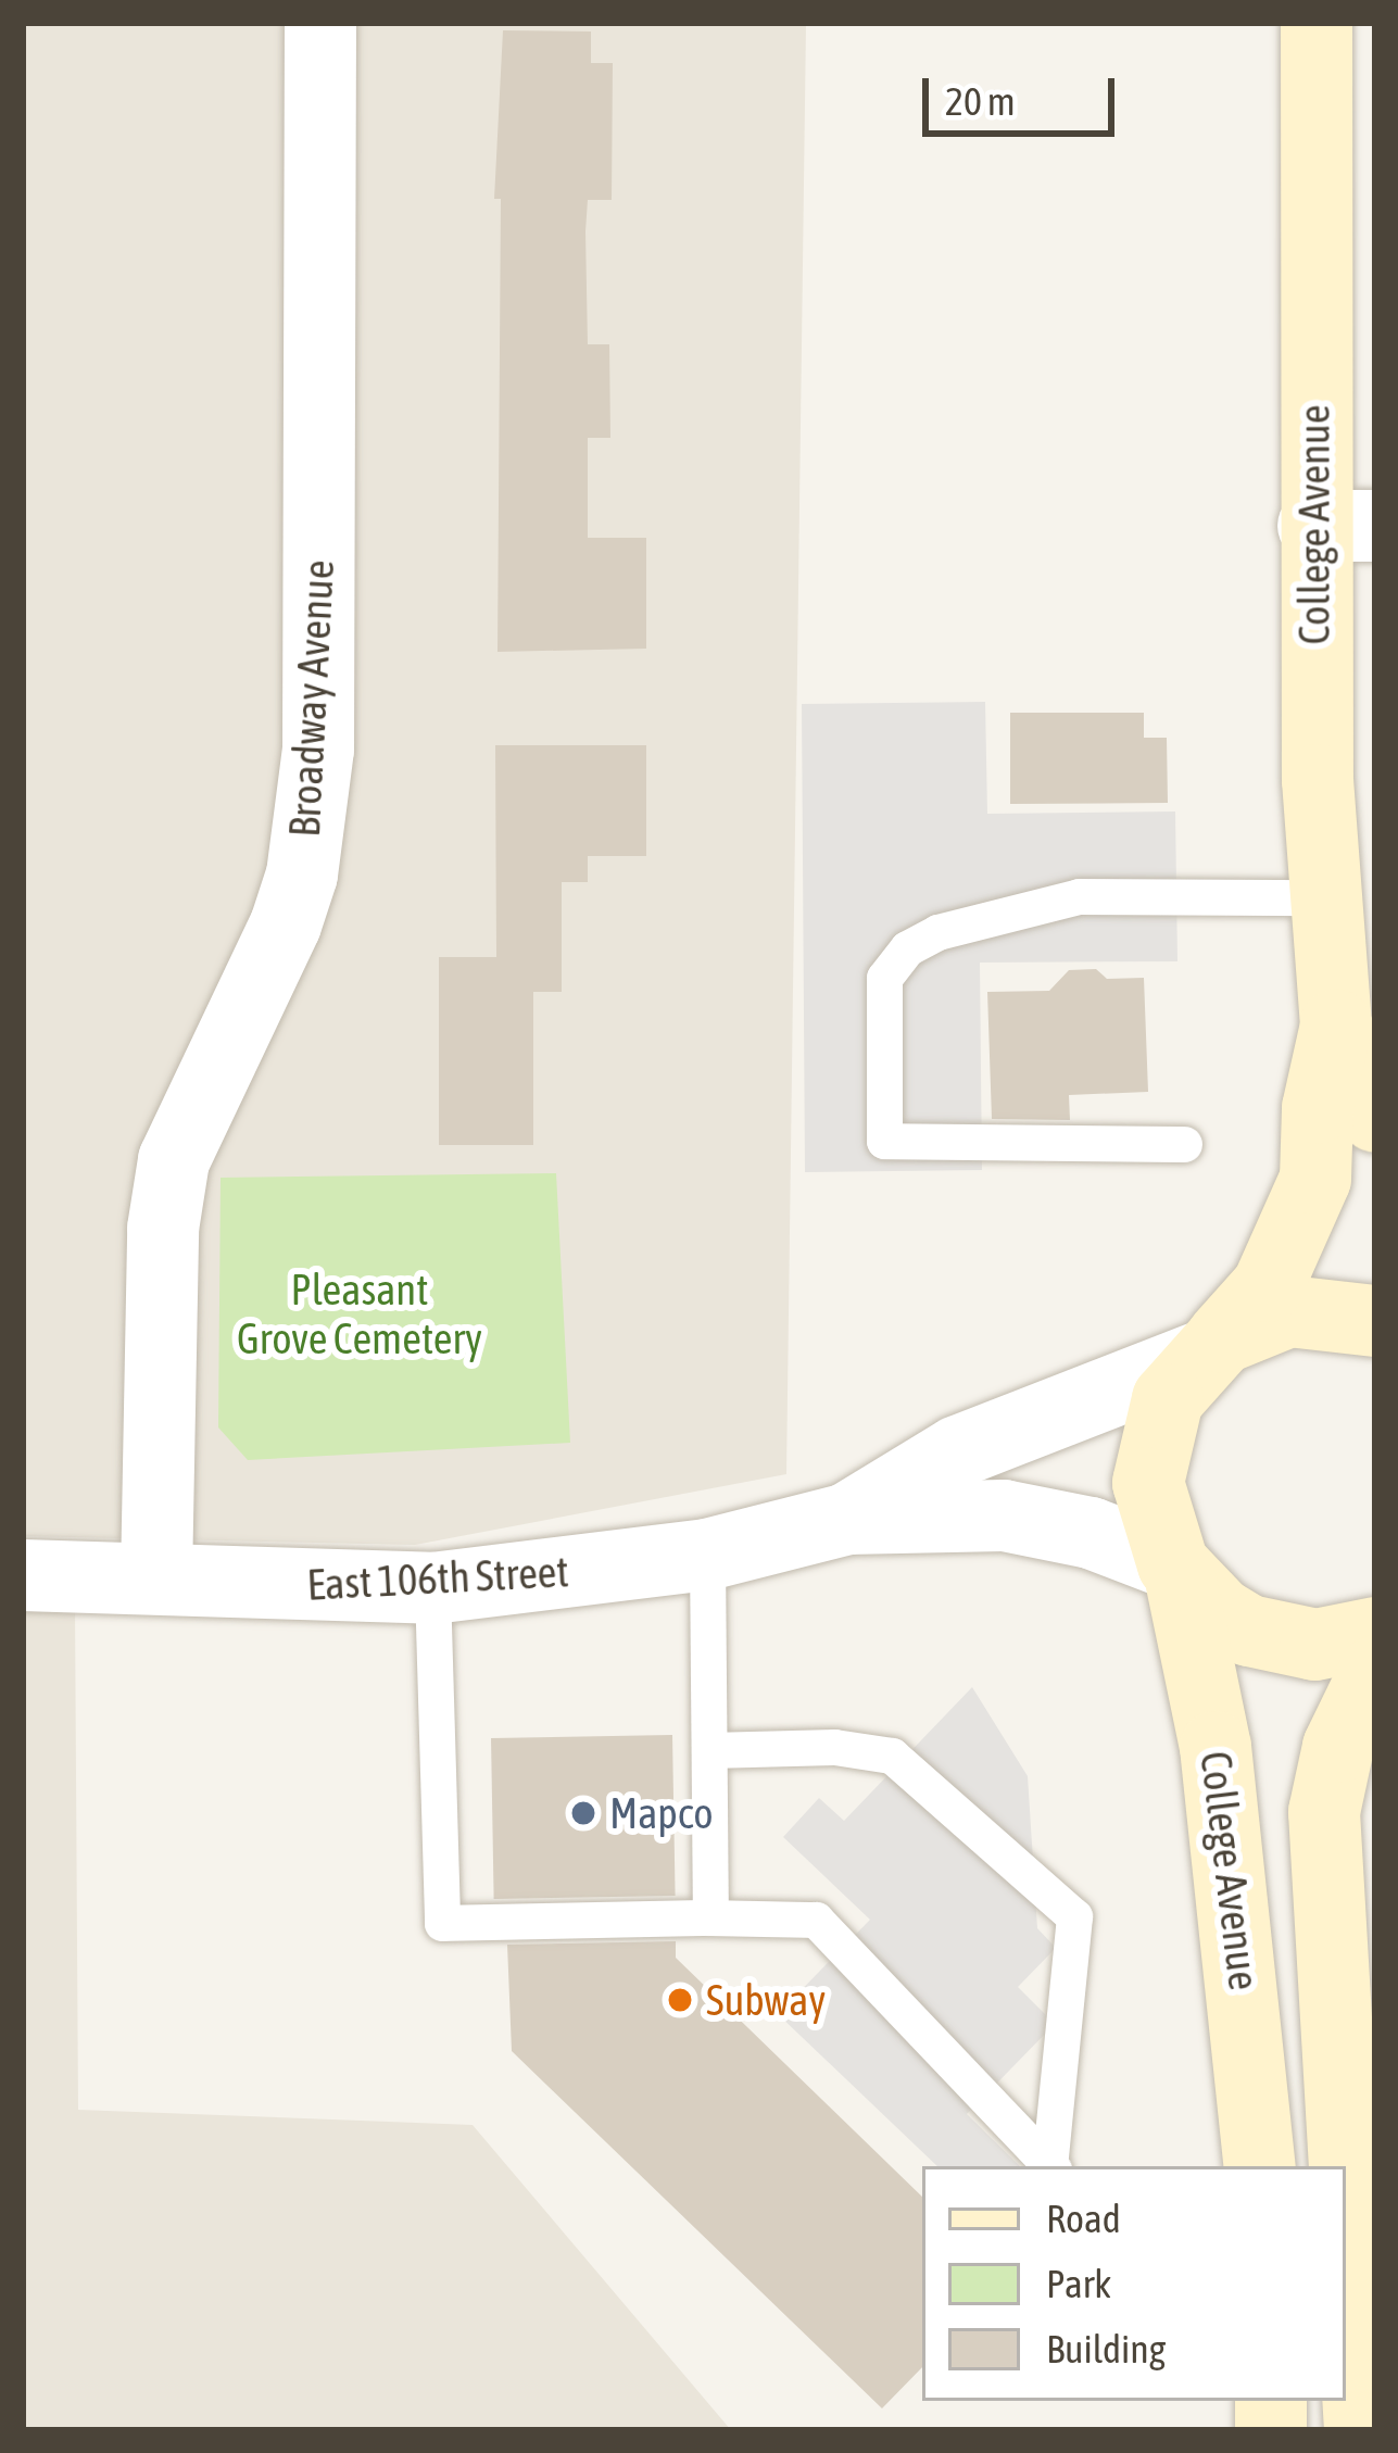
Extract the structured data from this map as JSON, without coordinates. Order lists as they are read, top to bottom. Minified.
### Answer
{"streets":{"main road":["College Avenue"],"street":["Broadway Avenue","East 106th Street"]},"crossings":[["College Avenue","East 106th Street"],["Broadway Avenue","East 106th Street"]],"parks":["Pleasant Grove Cemetery"],"places":["Mapco","Subway"],"legend":["Road","Park","Building"],"scale_bar":"20 m"}
